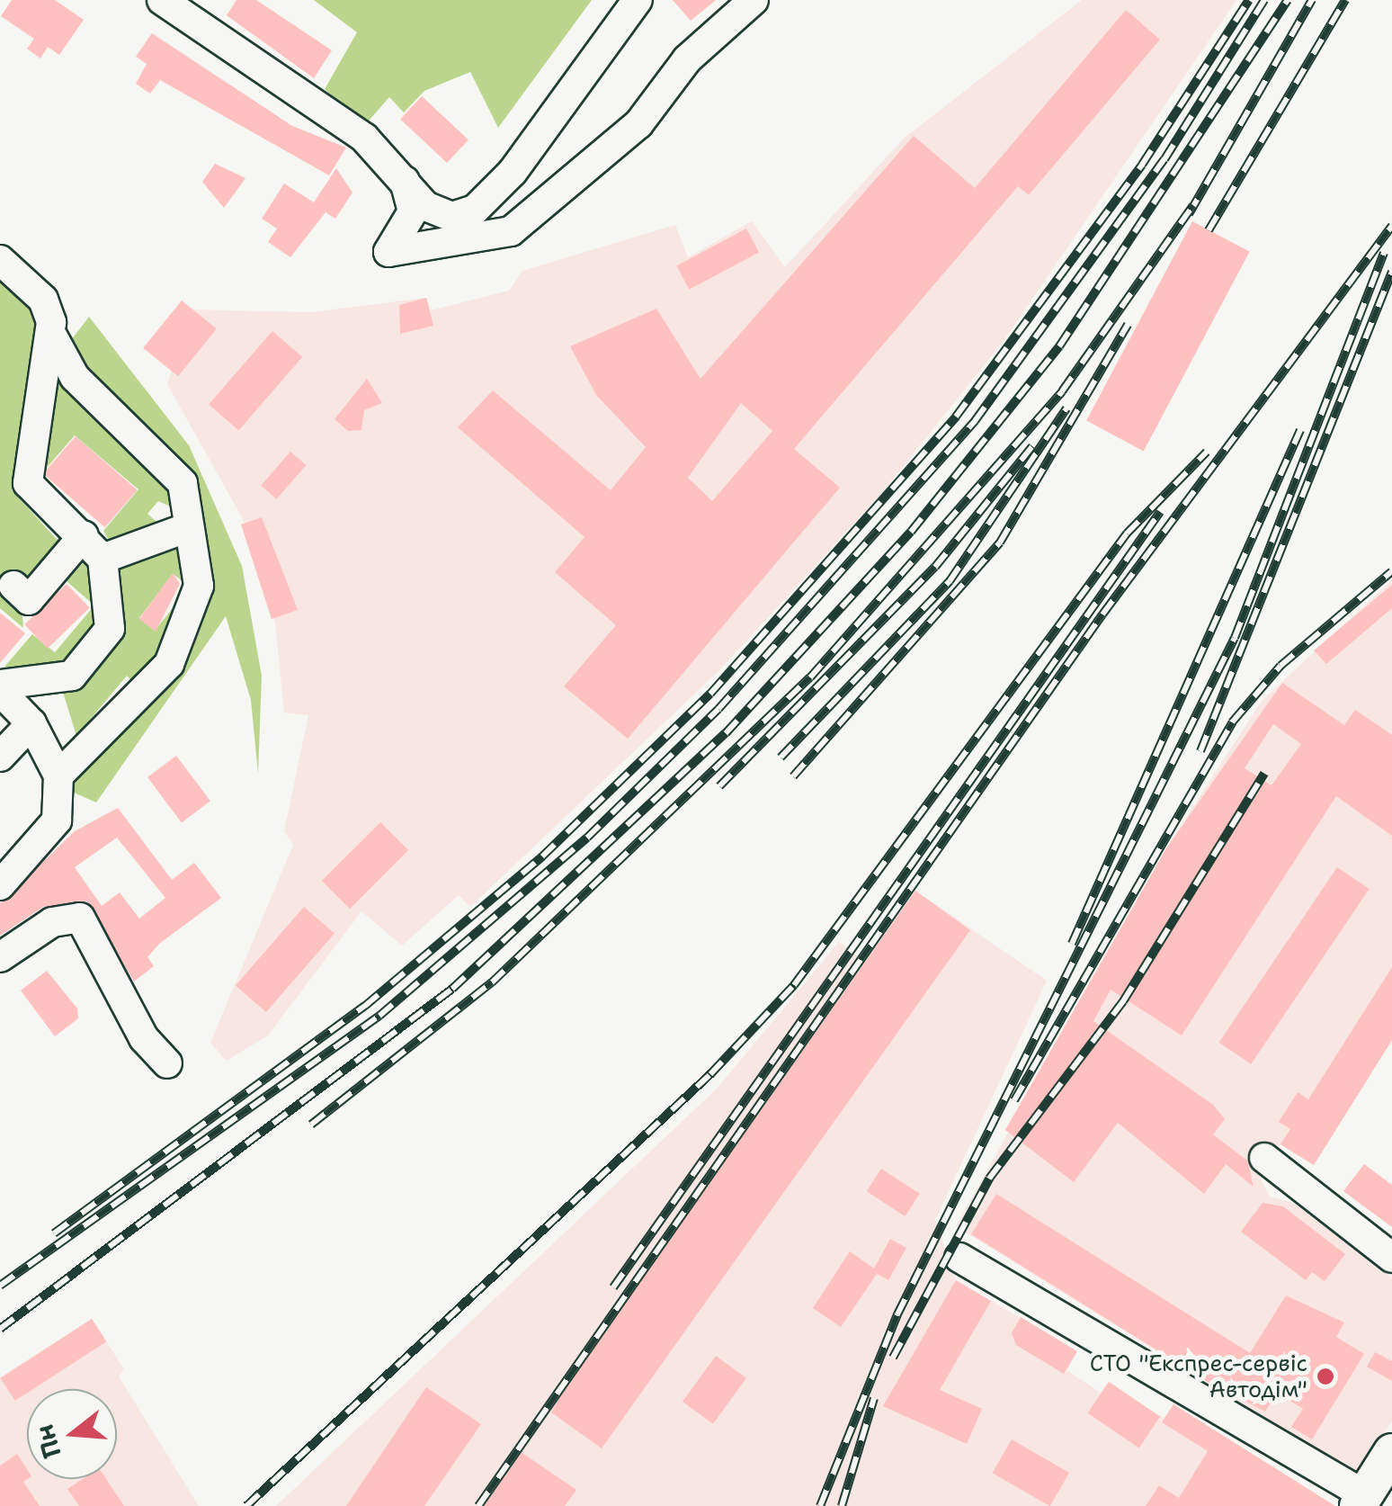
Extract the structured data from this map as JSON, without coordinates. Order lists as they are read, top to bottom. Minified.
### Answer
{"places":["СТО \"Експрес-сервіс Автодім\""],"north":"left"}
